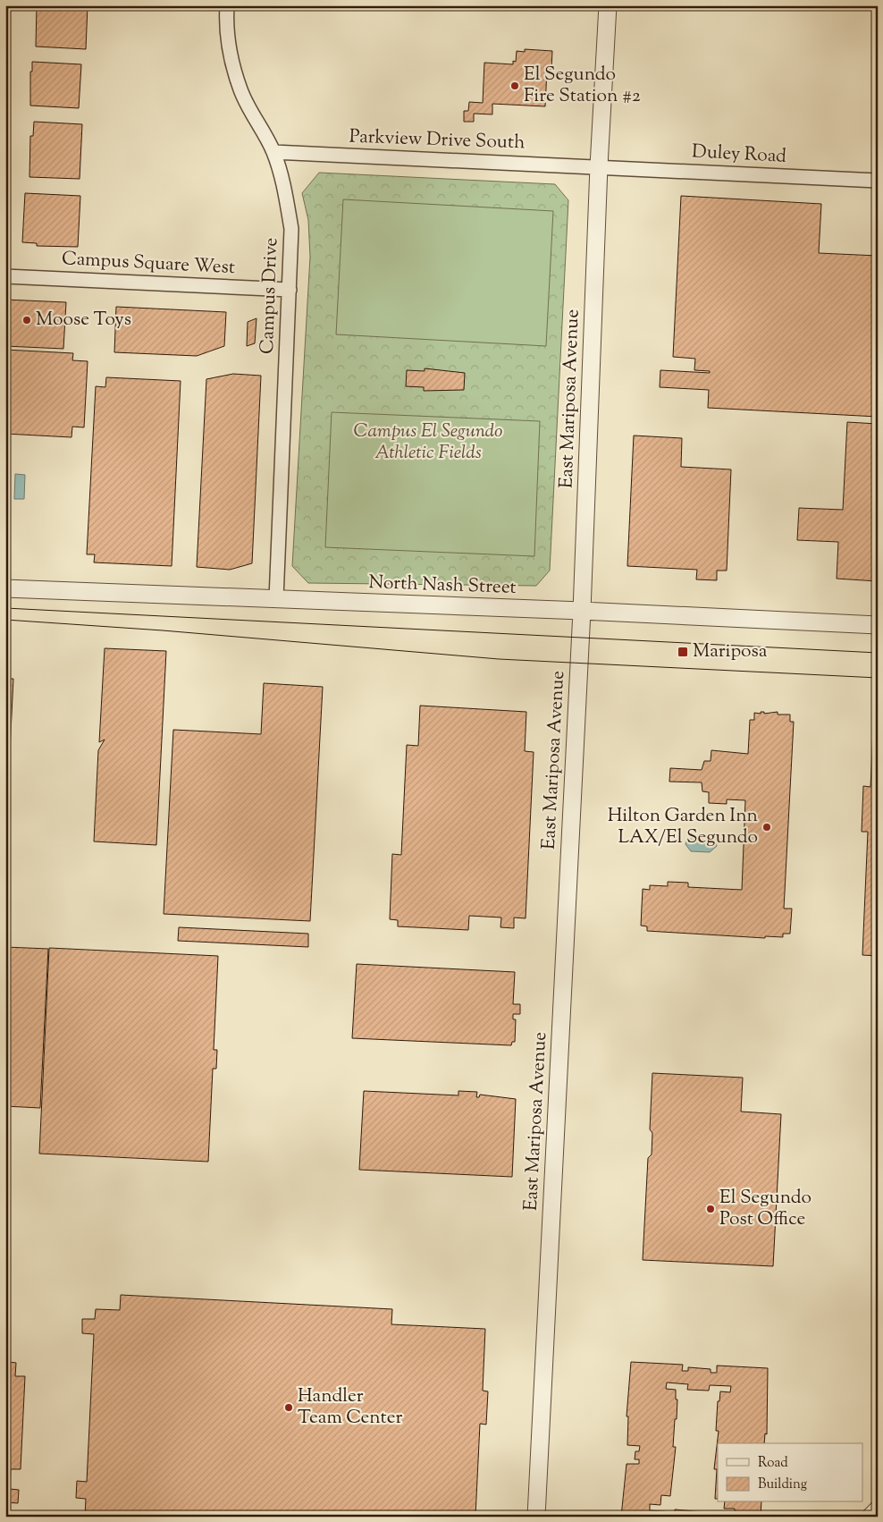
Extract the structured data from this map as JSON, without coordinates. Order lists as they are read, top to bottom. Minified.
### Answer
{"streets":{"street":["Parkview Drive South","Duley Road","Campus Square West","Campus Drive","East Mariposa Avenue","North Nash Street"]},"crossings":[["Parkview Drive South","Duley Road"],["Parkview Drive South","Campus Drive"],["Parkview Drive South","East Mariposa Avenue"],["Duley Road","East Mariposa Avenue"],["Campus Square West","Campus Drive"],["Campus Drive","North Nash Street"],["East Mariposa Avenue","North Nash Street"]],"parks":["Campus El Segundo Athletic Fields"],"places":{"other":["El Segundo Fire Station #2","Moose Toys","Hilton Garden Inn LAX/El Segundo","El Segundo Post Office","Handler Team Center"],"transit":["Mariposa"]},"legend":["Road","Building"]}
